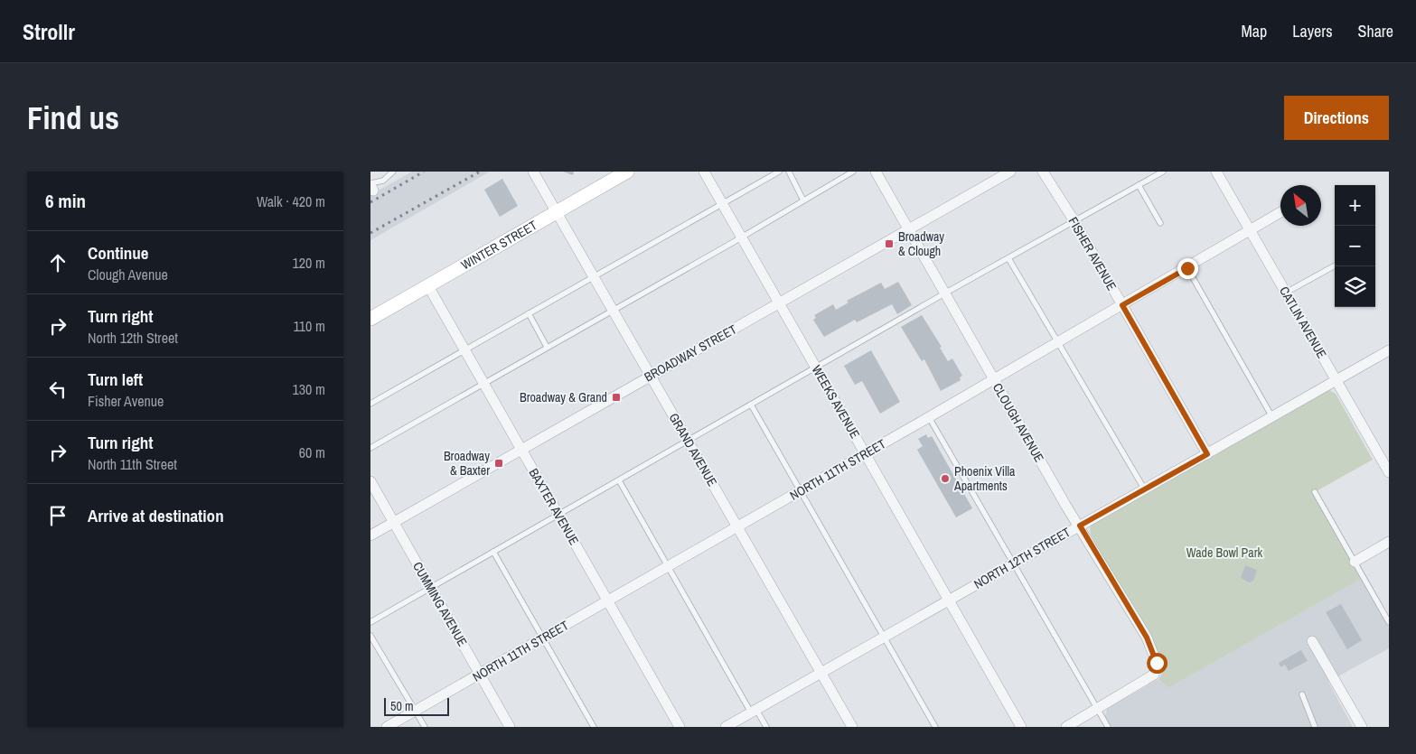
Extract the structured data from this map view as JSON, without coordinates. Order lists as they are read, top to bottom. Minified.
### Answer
{"streets":{"street":["WINTER STREET","FISHER AVENUE","CATLIN AVENUE","BROADWAY STREET","WEEKS AVENUE","CLOUGH AVENUE","GRAND AVENUE","NORTH 11TH STREET","BAXTER AVENUE","NORTH 12TH STREET","CUMMING AVENUE"]},"crossings":[["WINTER STREET","GRAND AVENUE"],["WINTER STREET","BAXTER AVENUE"],["FISHER AVENUE","NORTH 11TH STREET"],["FISHER AVENUE","NORTH 12TH STREET"],["CATLIN AVENUE","NORTH 11TH STREET"],["CATLIN AVENUE","NORTH 12TH STREET"],["BROADWAY STREET","WEEKS AVENUE"],["BROADWAY STREET","CLOUGH AVENUE"],["BROADWAY STREET","GRAND AVENUE"],["BROADWAY STREET","BAXTER AVENUE"],["BROADWAY STREET","CUMMING AVENUE"],["WEEKS AVENUE","NORTH 11TH STREET"],["WEEKS AVENUE","NORTH 12TH STREET"],["CLOUGH AVENUE","NORTH 11TH STREET"],["CLOUGH AVENUE","NORTH 12TH STREET"],["GRAND AVENUE","NORTH 11TH STREET"],["GRAND AVENUE","NORTH 12TH STREET"],["NORTH 11TH STREET","BAXTER AVENUE"],["NORTH 11TH STREET","CUMMING AVENUE"]],"parks":["Wade Bowl Park"],"places":{"transit":["Broadway & Clough","Broadway & Grand","Broadway & Baxter"],"other":["Phoenix Villa Apartments"]},"scale_bar":"50 m","north":"top left","page":{"header":"Strollr","nav":["Map","Layers","Share"],"buttons":"Directions","title":"Find us","heading":["6 min","Walk · 420 m"],"map_buttons":["+","−"],"list":[["Continue","Clough Avenue","120 m"],["Turn right","North 12th Street","110 m"],["Turn left","Fisher Avenue","130 m"],["Turn right","North 11th Street","60 m"],"Arrive at destination"],"scale":"50 m"}}
